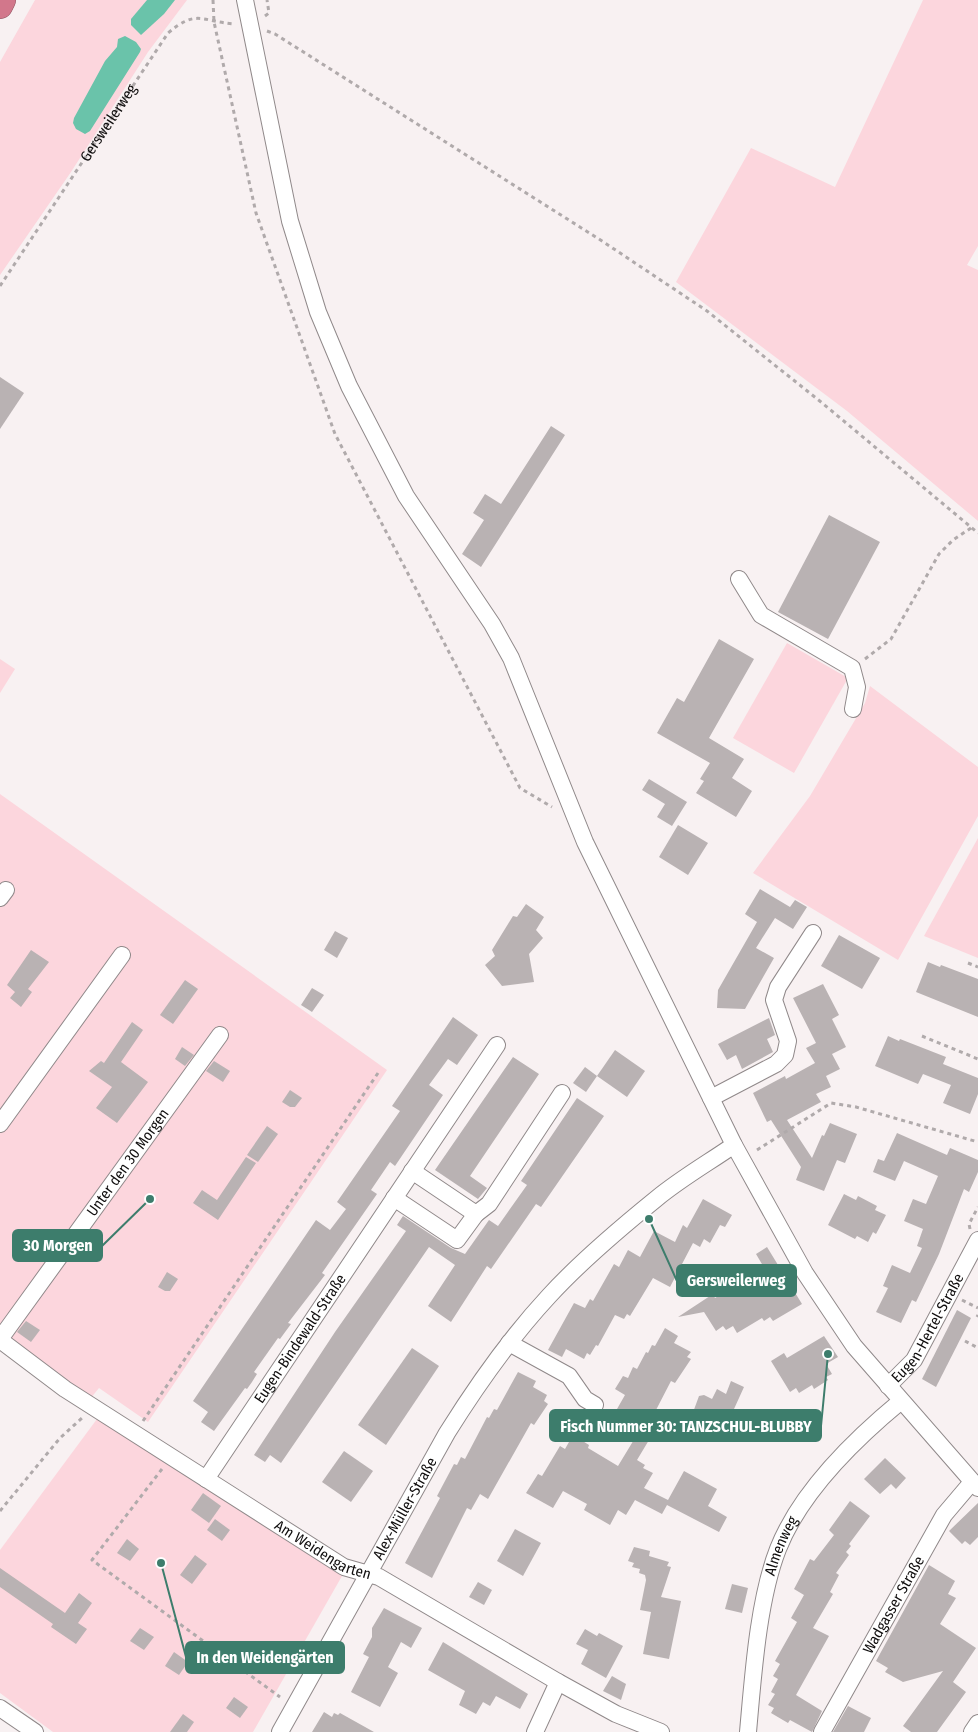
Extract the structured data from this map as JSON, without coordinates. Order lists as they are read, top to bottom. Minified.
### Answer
{"streets":{"street":["Unter den 30 Morgen","Eugen-Hertel-Straße","Eugen-Bindewald-Straße","Alex-Müller-Straße","Almenweg","Am Weidengarten","Wadgasser Straße"],"path":["Gersweilerweg"]},"crossings":[["Unter den 30 Morgen","Am Weidengarten"],["Eugen-Bindewald-Straße","Am Weidengarten"],["Alex-Müller-Straße","Am Weidengarten"]],"places":["30 Morgen","Gersweilerweg","Fisch Nummer 30: TANZSCHUL-BLUBBY","In den Weidengärten"]}
